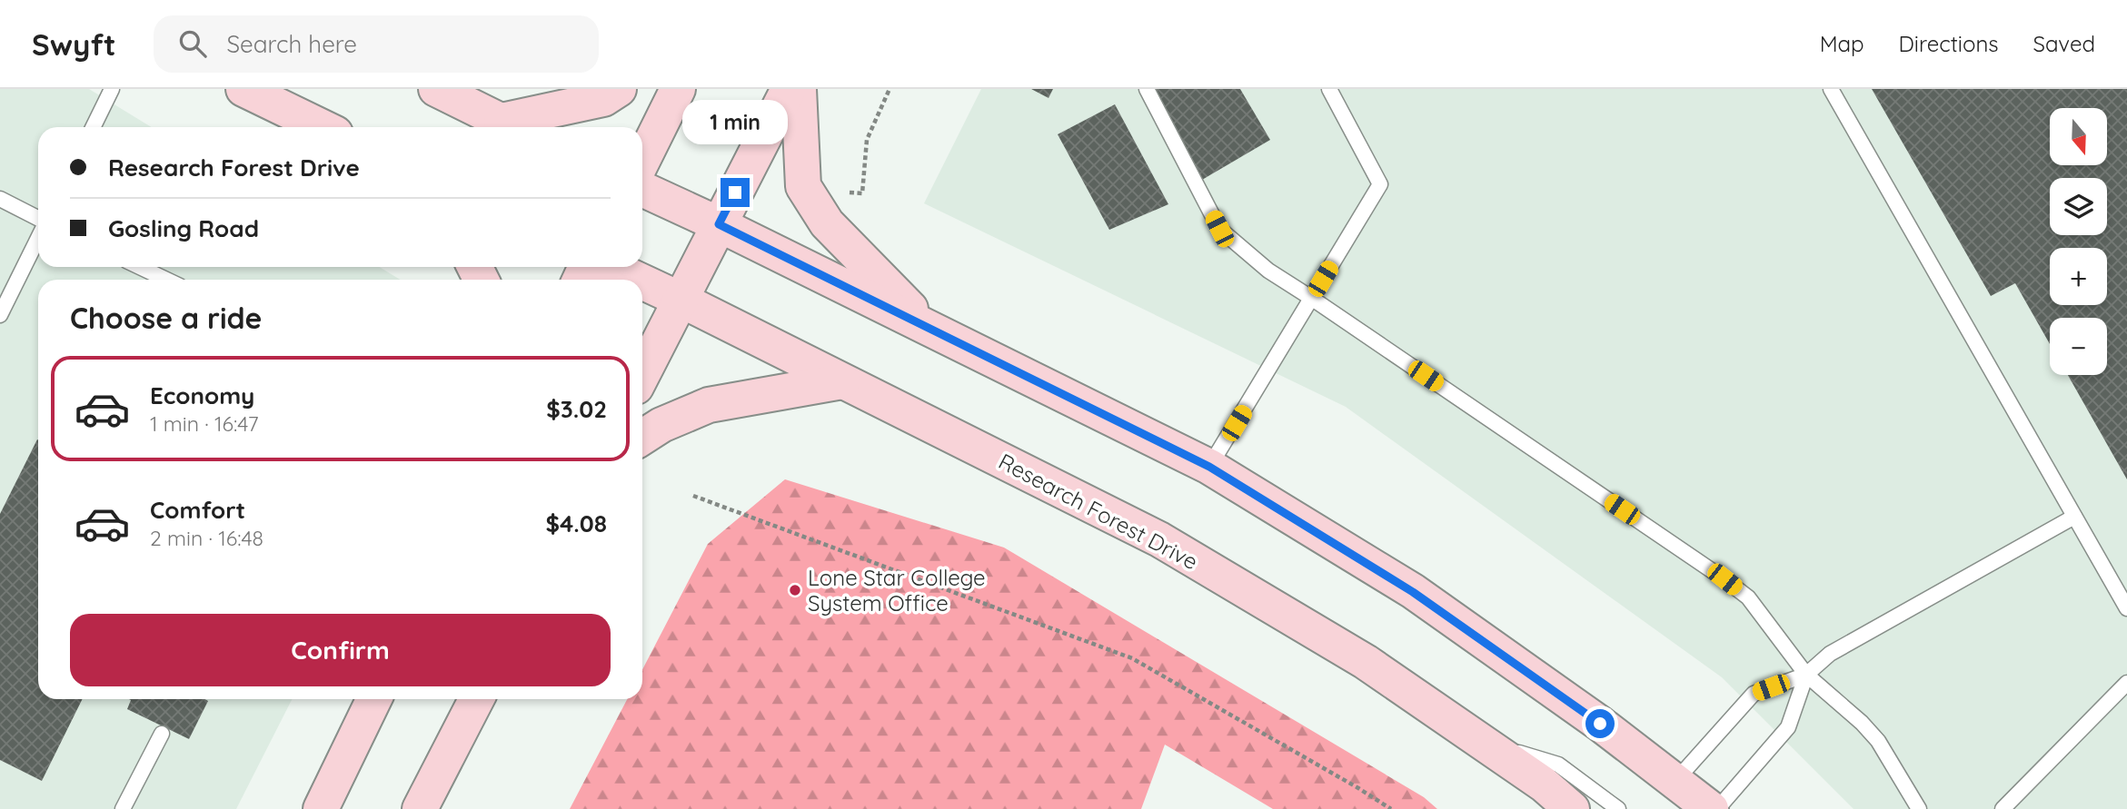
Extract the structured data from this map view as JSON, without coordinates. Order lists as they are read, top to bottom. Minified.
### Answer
{"streets":{"main road":["Research Forest Drive"]},"places":["Lone Star College System Office"],"north":"bottom","page":{"header":"Swyft","search":"Search here","nav":["Map","Directions","Saved"],"bubble":"1 min","map_buttons":["+","−"],"banner":["Research Forest Drive","Gosling Road"],"heading":"Choose a ride","list":[{"name":"Economy","note":"1 min · 16:47","value":"$3.02"},{"name":"Comfort","note":"2 min · 16:48","value":"$4.08"}],"buttons":"Confirm"}}
